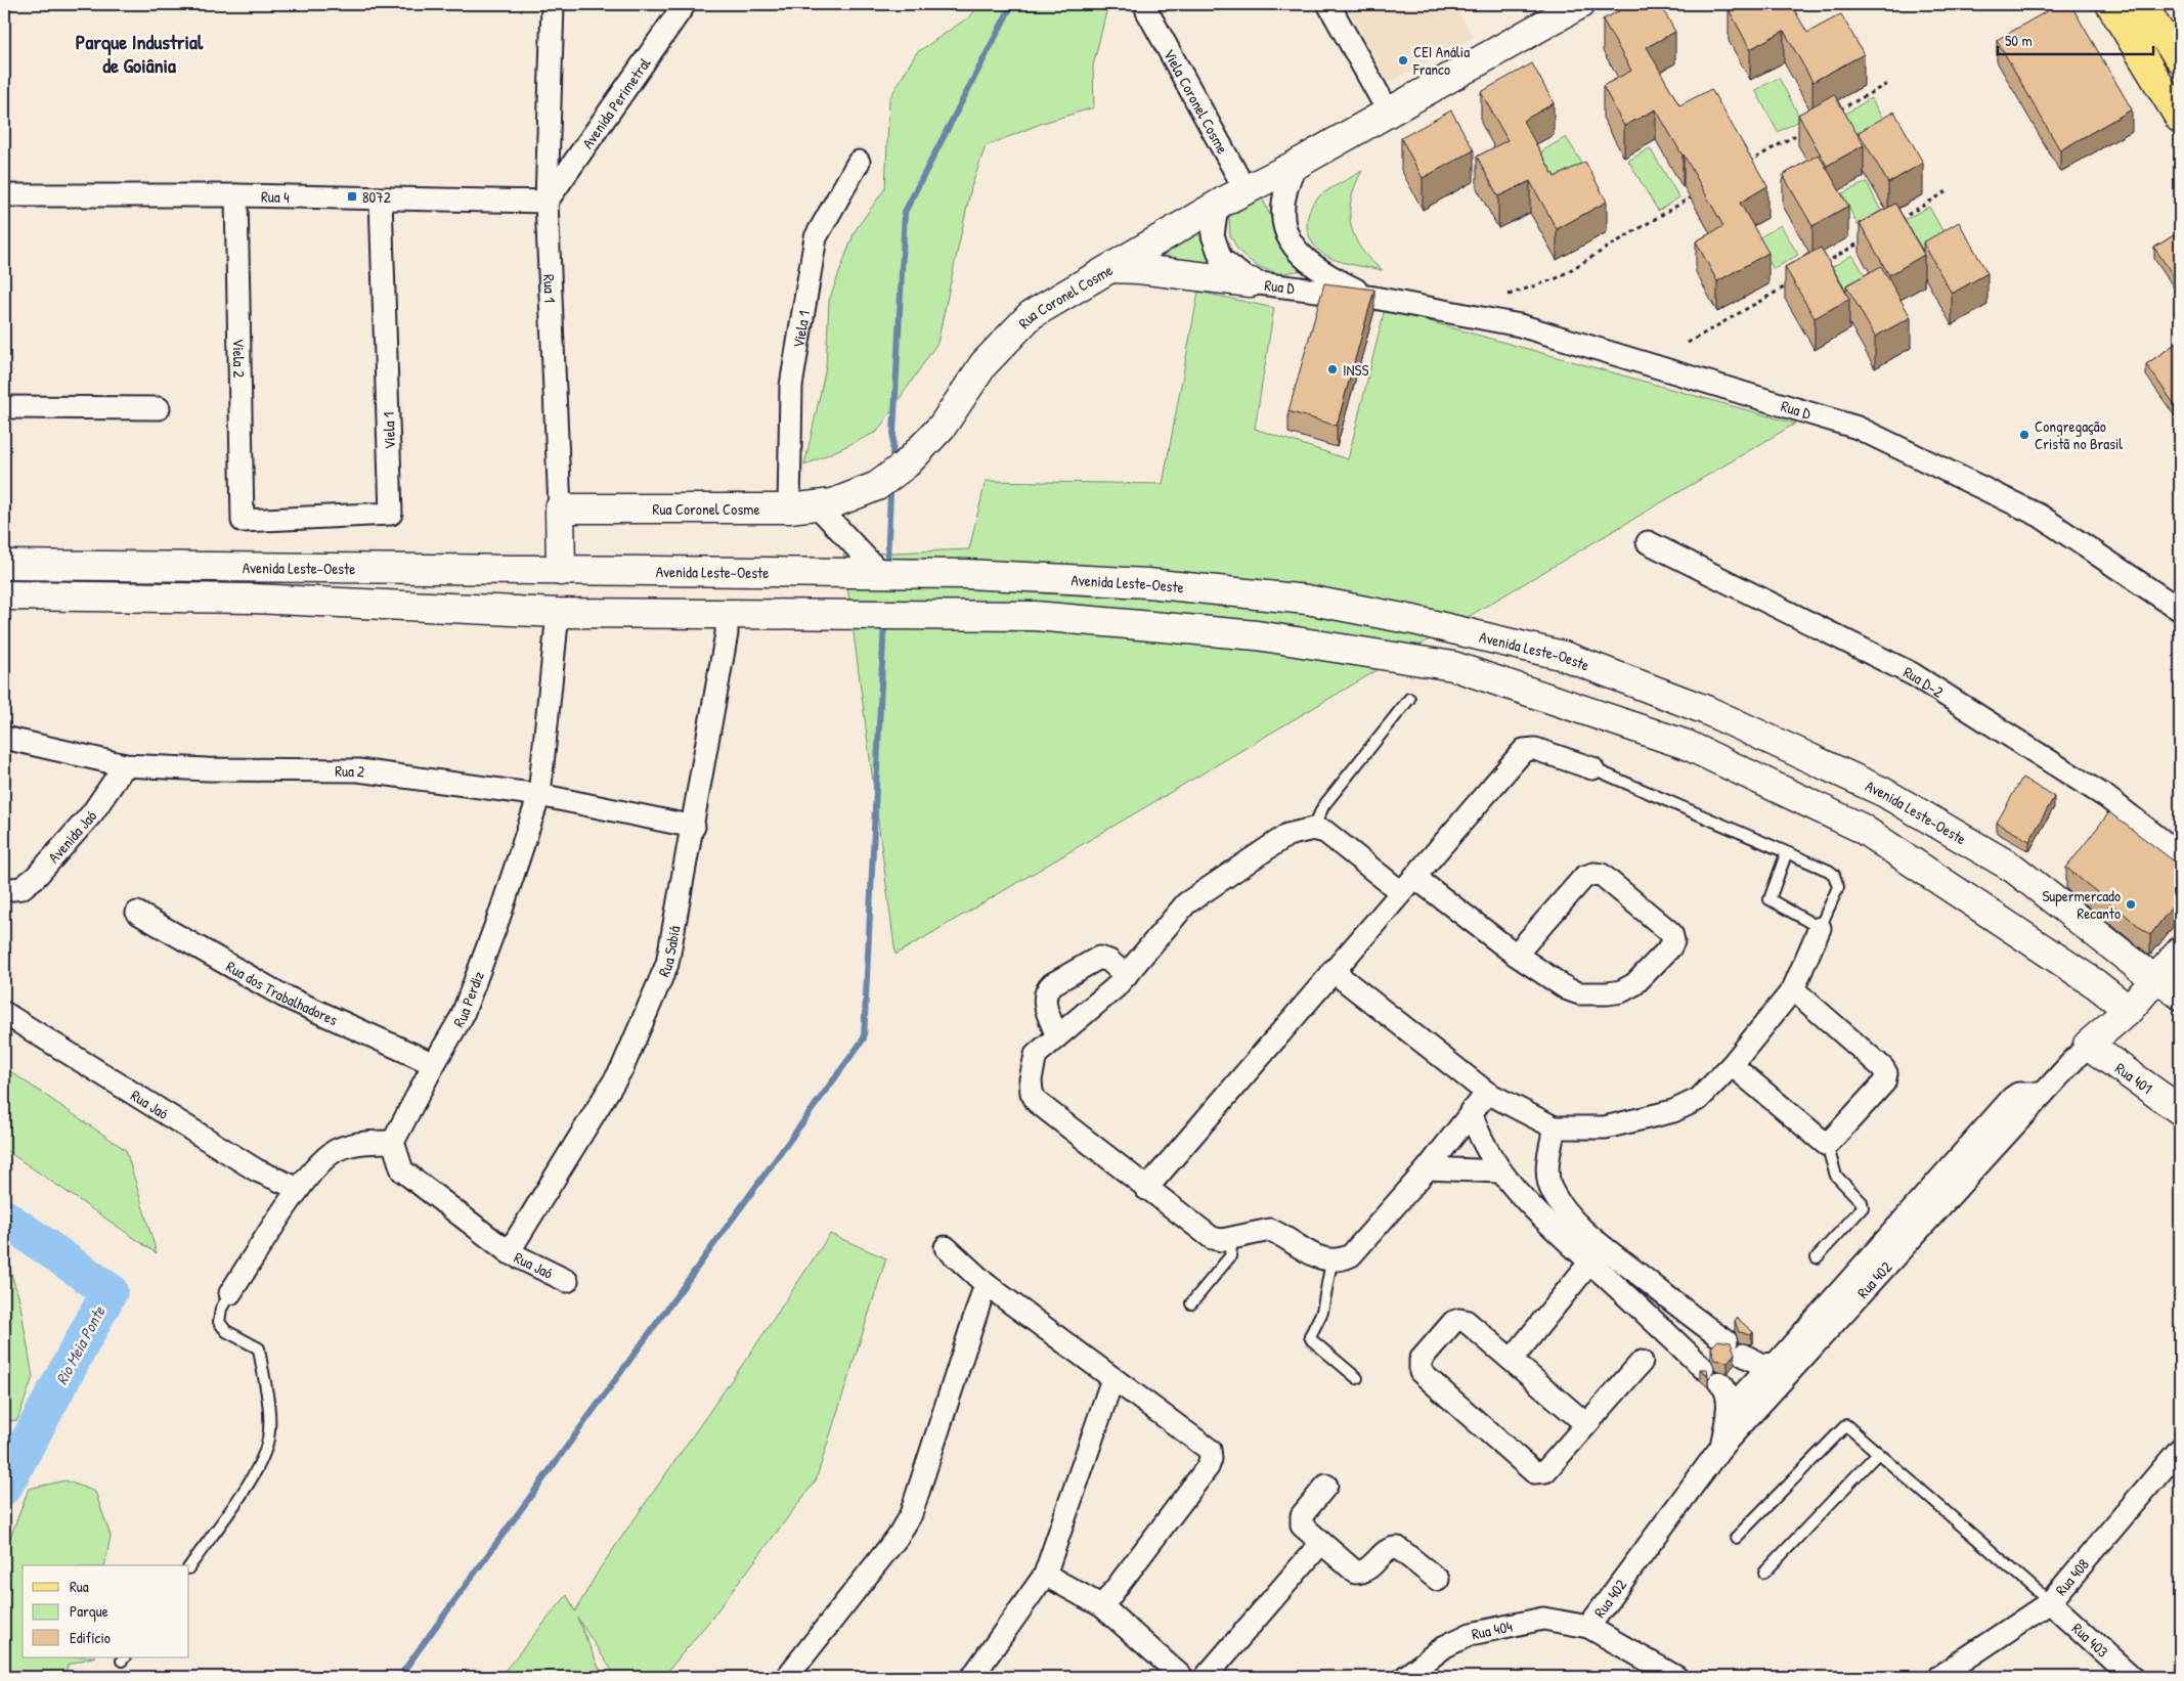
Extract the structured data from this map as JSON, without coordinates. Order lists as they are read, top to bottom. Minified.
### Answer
{"streets":{"main road":["Rua 1","Rua Coronel Cosme","Avenida Leste-Oeste","Rua 401","Rua 402"],"street":["Viela Coronel Cosme","Avenida Perimetral","Rua 4","Rua D","Viela 1","Viela 2","Rua D-2","Rua 2","Avenida Jaó","Rua Sabiá","Rua dos Trabalhadores","Rua Perdiz","Rua Jaó","Rua 408","Rua 404","Rua 403"]},"crossings":[["Viela Coronel Cosme","Rua D"],["Viela Coronel Cosme","Rua Coronel Cosme"],["Avenida Perimetral","Rua 4"],["Avenida Perimetral","Rua 1"],["Rua 4","Rua 1"],["Rua 4","Viela 1"],["Rua 4","Viela 2"],["Rua D","Rua Coronel Cosme"],["Rua 1","Rua Coronel Cosme"],["Rua 1","Avenida Leste-Oeste"],["Rua Coronel Cosme","Viela 1"],["Viela 1","Viela 2"],["Avenida Leste-Oeste","Rua Sabiá"],["Avenida Leste-Oeste","Rua Perdiz"],["Avenida Leste-Oeste","Rua 402"],["Rua 2","Avenida Jaó"],["Rua 2","Rua Sabiá"],["Rua 2","Rua Perdiz"],["Rua Sabiá","Rua Jaó"],["Rua dos Trabalhadores","Rua Perdiz"],["Rua Perdiz","Rua Jaó"],["Rua 401","Rua 402"],["Rua 402","Rua 404"],["Rua 408","Rua 403"]],"districts":["Parque Industrial de Goiânia"],"water":["Rio Meia Ponte"],"places":{"other":["CEI Anália Franco","INSS","Congregação Cristã no Brasil","Supermercado Recanto"],"transit":["8072"]},"legend":["Rua","Parque","Edifício"],"scale_bar":"50 m"}
